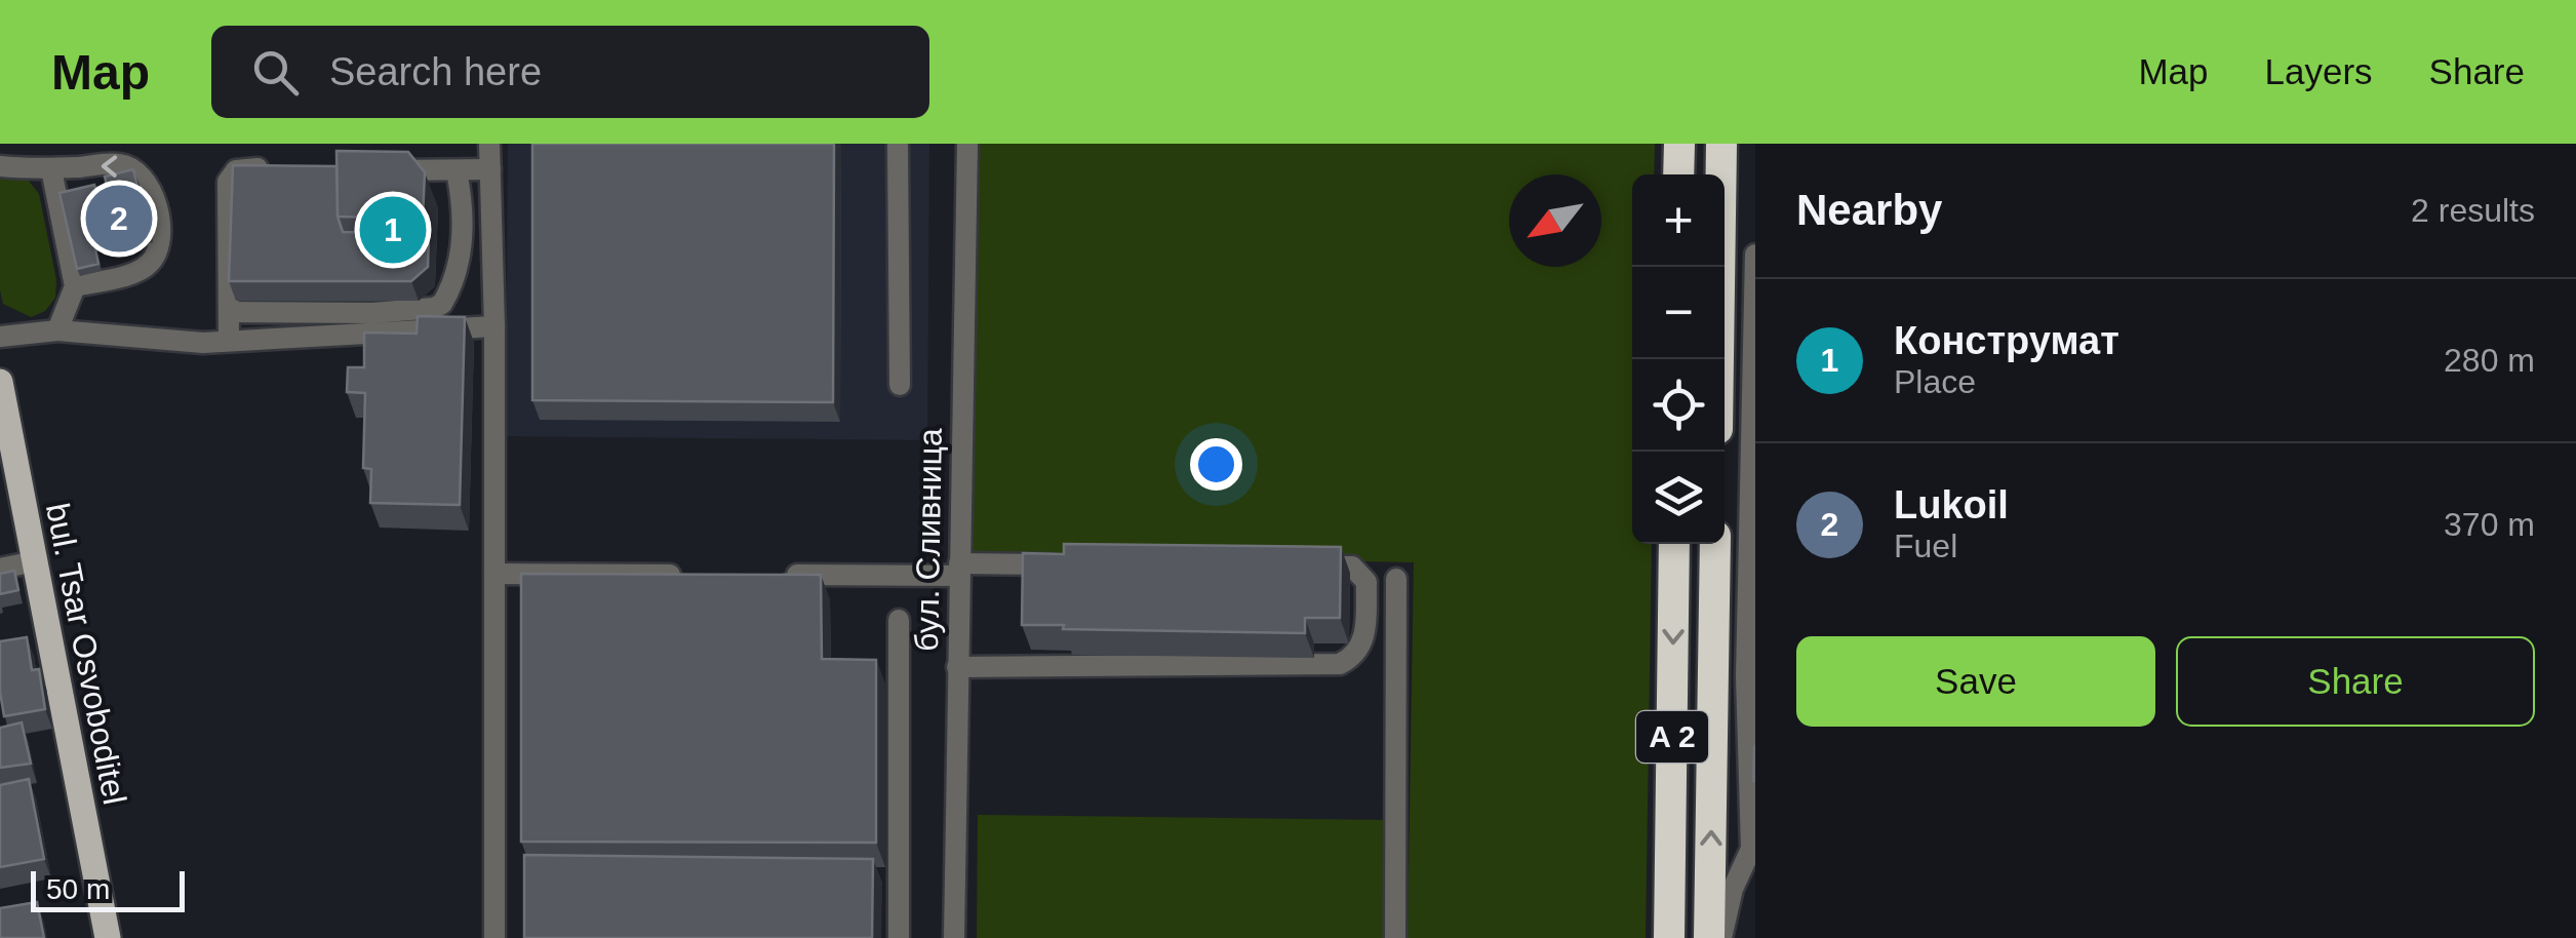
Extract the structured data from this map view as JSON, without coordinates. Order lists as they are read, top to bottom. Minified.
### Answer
{"streets":{"highway":["A 2"],"main road":["bul. Tsar Osvoboditel"],"street":["бул. Сливница"]},"scale_bar":"50 m","north":"bottom left","page":{"header":"Map","search":"Search here","nav":["Map","Layers","Share"],"heading":["Nearby","2 results"],"map_buttons":["+","−"],"pins":["2","1"],"list":[{"mark":"1","name":"Конструмат","note":"Place","value":"280 m"},{"mark":"2","name":"Lukoil","note":"Fuel","value":"370 m"}],"buttons":["Save","Share"],"scale":"50 m"}}
